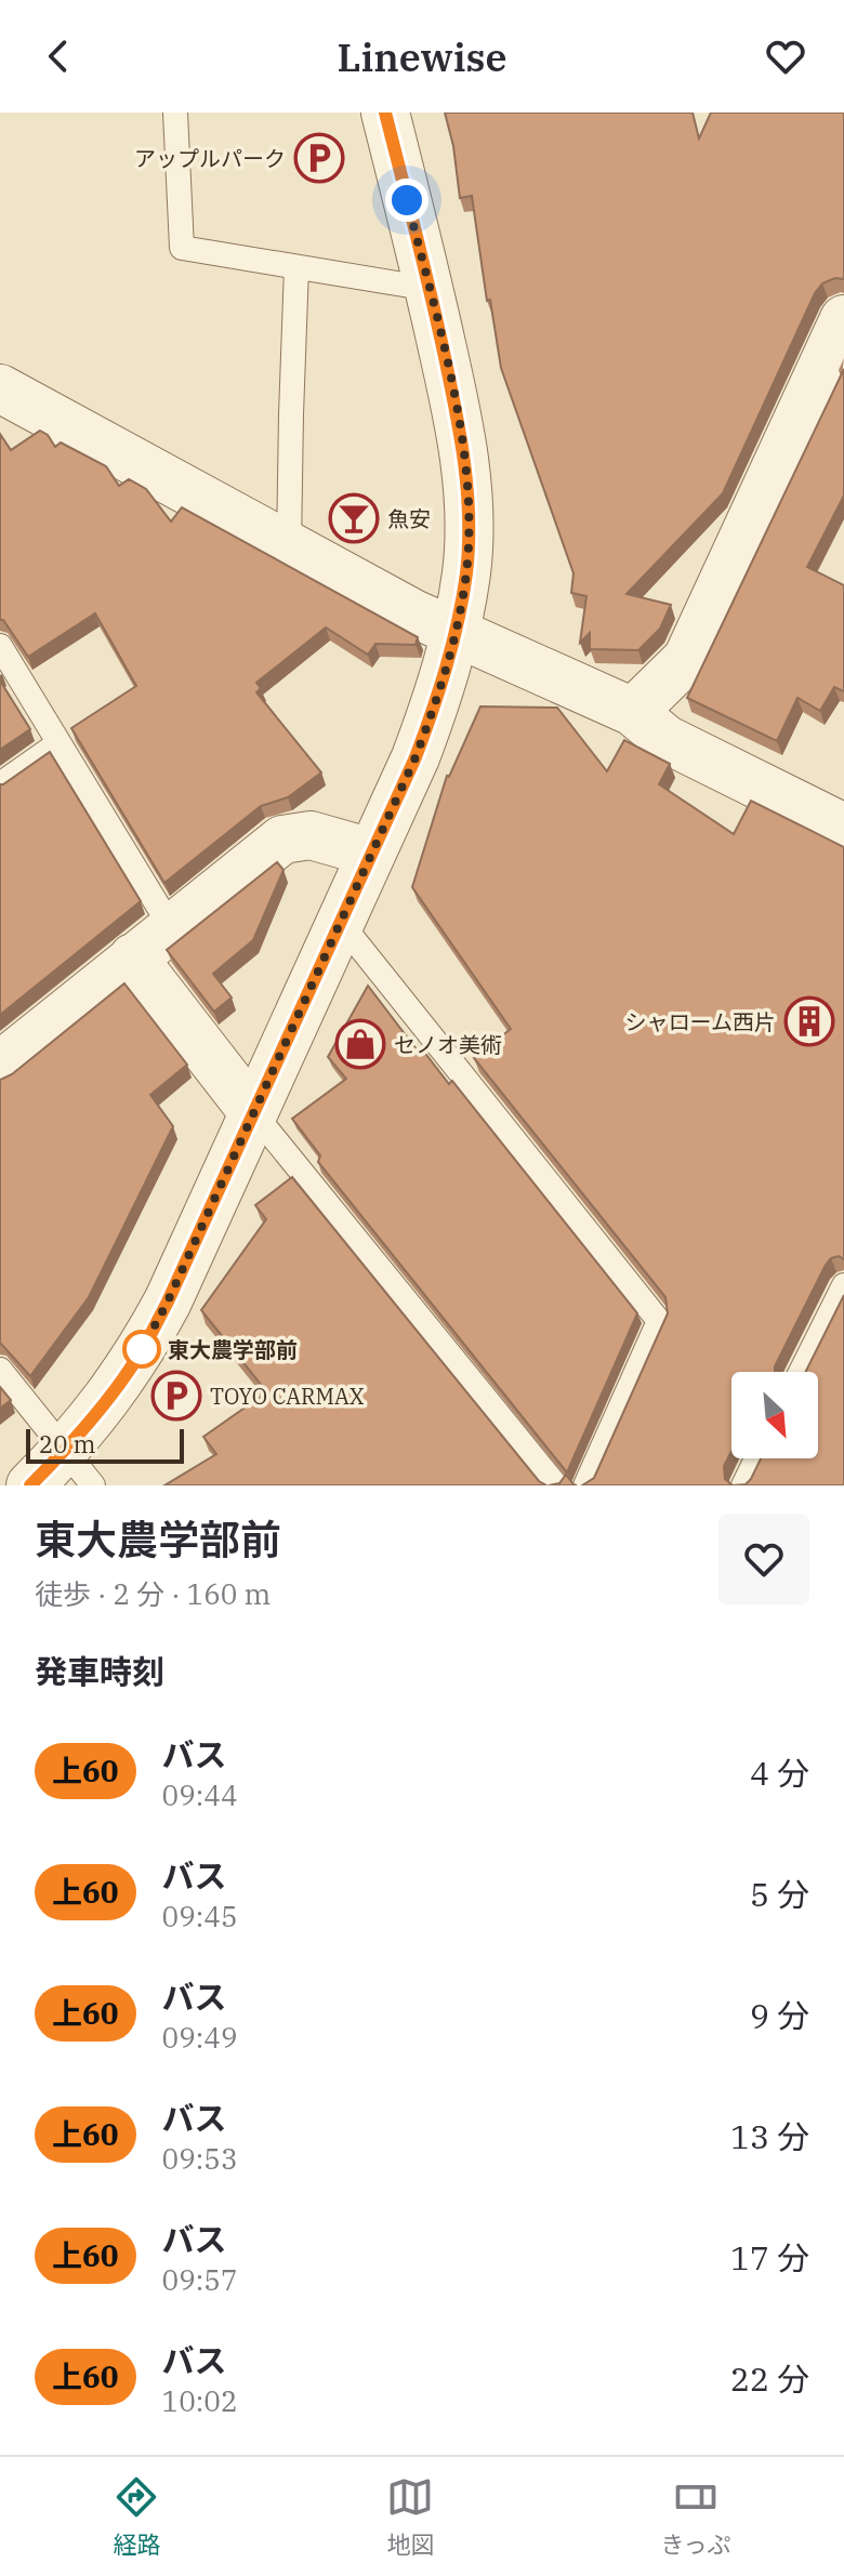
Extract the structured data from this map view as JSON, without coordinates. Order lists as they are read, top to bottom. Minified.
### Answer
{"places":{"parking":["アップルパーク","TOYO CARMAX"],"bar":["魚安"],"building":["シャローム西片"],"shop":["セノオ美術"],"other":["東大農学部前"]},"lines":["bus line 上60"],"scale_bar":"20 m","north":"bottom right","page":{"header":"Linewise","scale":"20 m","heading":[["東大農学部前","徒歩 · 2 分 · 160 m"],"発車時刻"],"list":[{"mark":"上60","name":"バス","note":"09:44","value":"4 分"},{"mark":"上60","name":"バス","note":"09:45","value":"5 分"},{"mark":"上60","name":"バス","note":"09:49","value":"9 分"},{"mark":"上60","name":"バス","note":"09:53","value":"13 分"},{"mark":"上60","name":"バス","note":"09:57","value":"17 分"},{"mark":"上60","name":"バス","note":"10:02","value":"22 分"}],"tabs":["経路","地図","きっぷ"]}}
